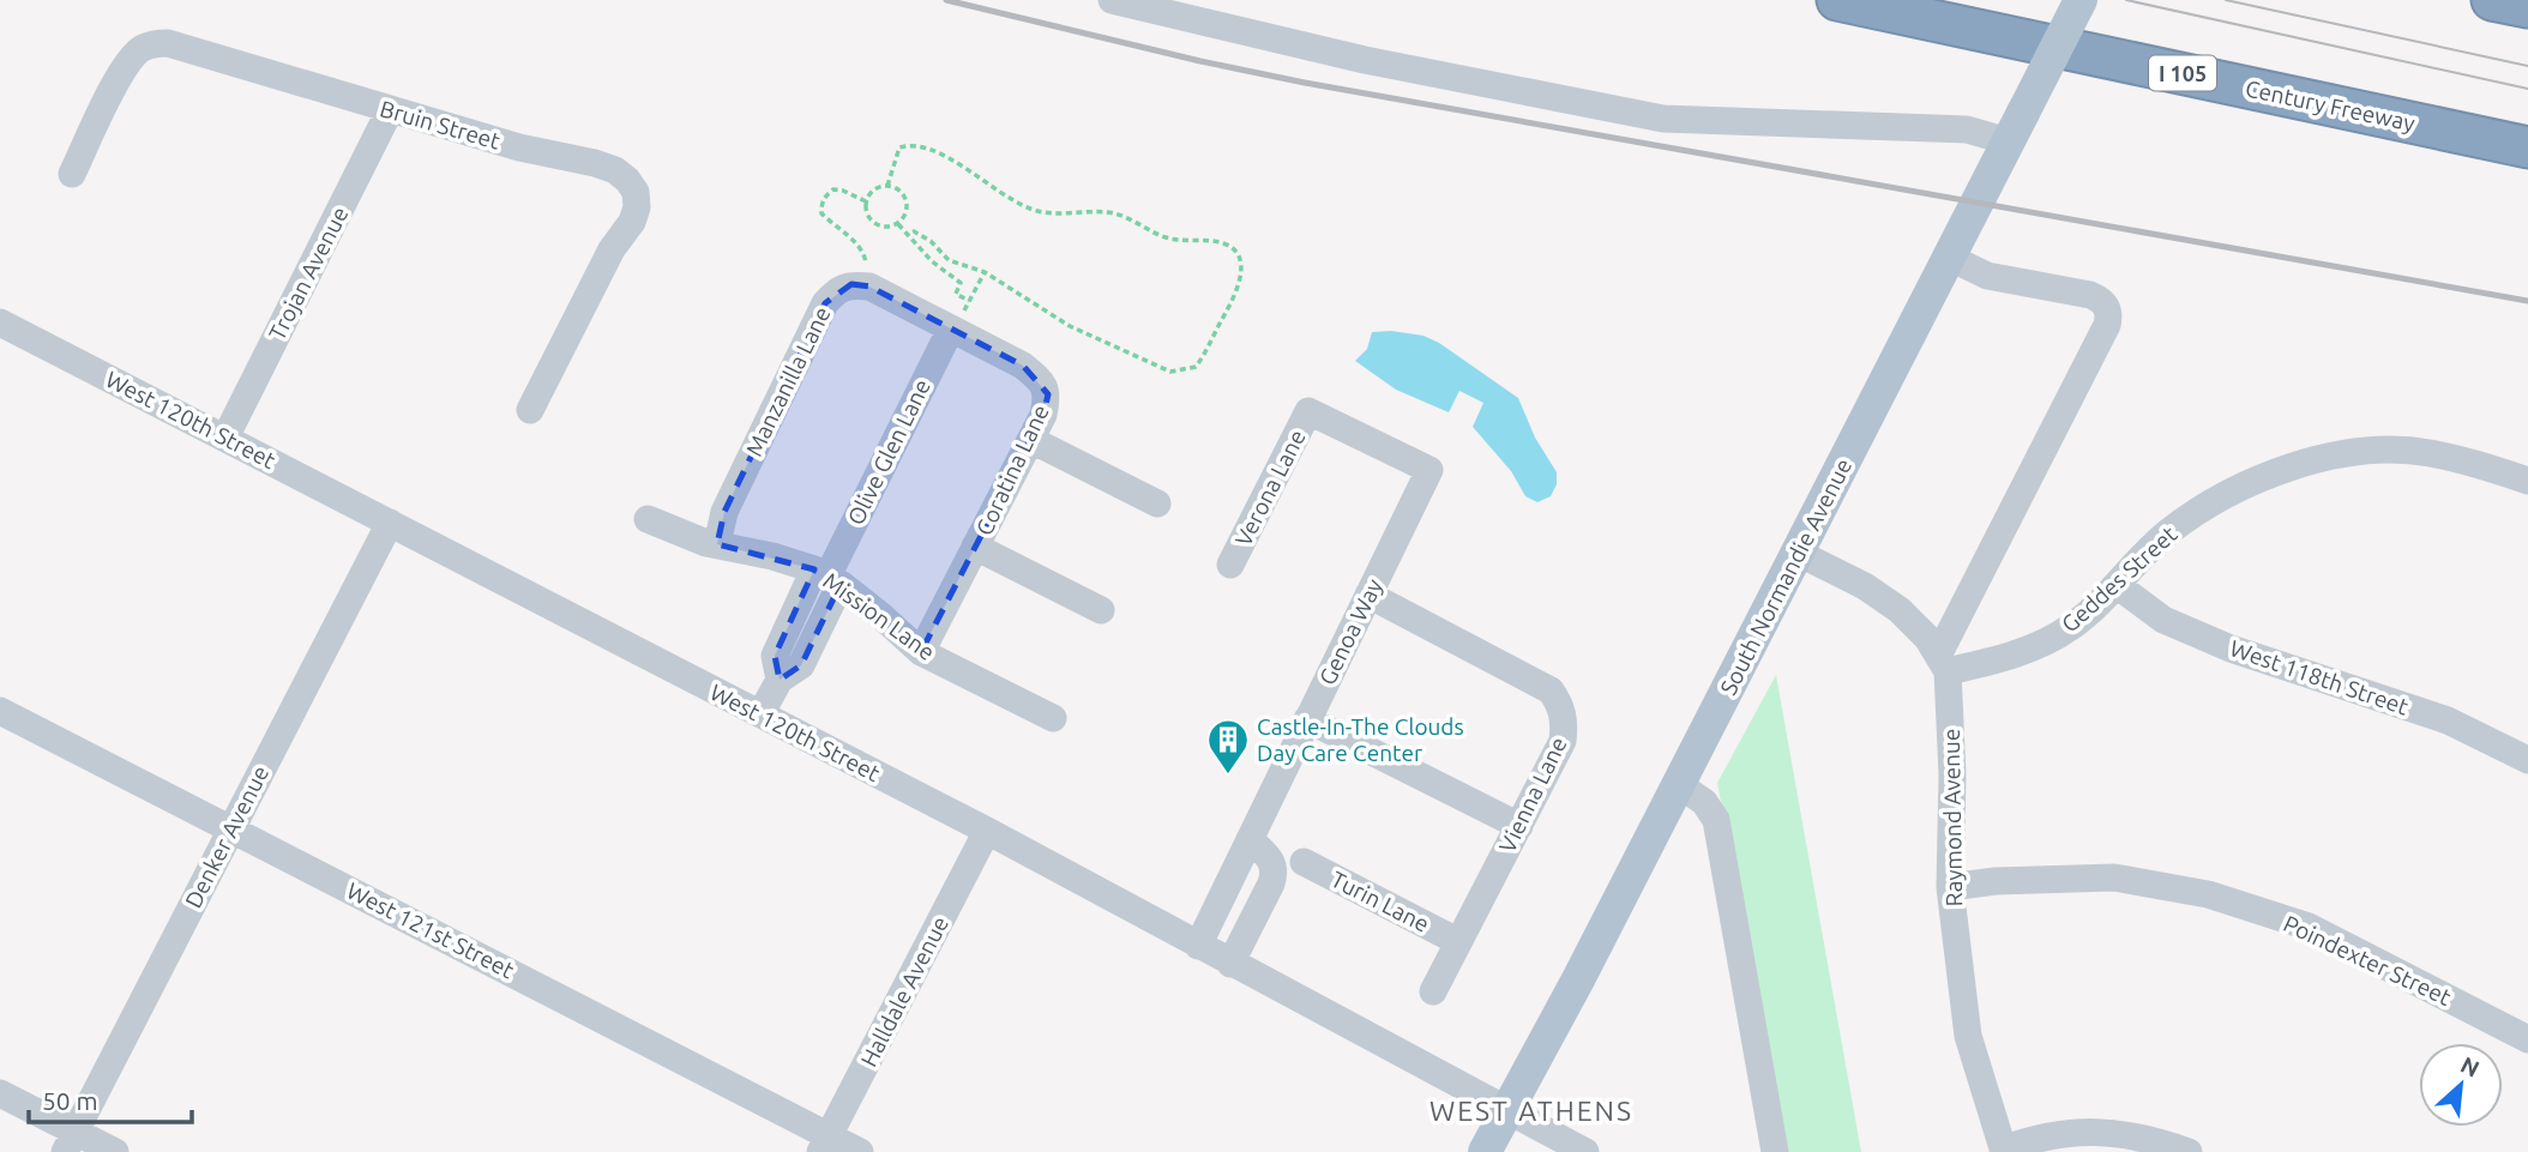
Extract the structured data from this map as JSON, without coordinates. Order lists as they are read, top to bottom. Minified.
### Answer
{"streets":{"highway":["I 105","Century Freeway"],"main road":["South Normandie Avenue"],"street":["Bruin Street","Trojan Avenue","Manzanilla Lane","West 120th Street","Olive Glen Lane","Coratina Lane","Verona Lane","Geddes Street","Mission Lane","Genoa Way","West 118th Street","Vienna Lane","Raymond Avenue","Denker Avenue","Turin Lane","West 121st Street","Poindexter Street","Halldale Avenue"]},"crossings":[["Bruin Street","Trojan Avenue"],["Trojan Avenue","West 120th Street"],["Manzanilla Lane","Mission Lane"],["West 120th Street","Olive Glen Lane"],["West 120th Street","South Normandie Avenue"],["West 120th Street","Genoa Way"],["West 120th Street","Denker Avenue"],["West 120th Street","Halldale Avenue"],["Olive Glen Lane","Coratina Lane"],["Olive Glen Lane","Mission Lane"],["Coratina Lane","Mission Lane"],["Verona Lane","Genoa Way"],["Geddes Street","West 118th Street"],["Geddes Street","Raymond Avenue"],["Genoa Way","Vienna Lane"],["Vienna Lane","Turin Lane"],["Raymond Avenue","Poindexter Street"],["Denker Avenue","West 121st Street"],["West 121st Street","Halldale Avenue"]],"districts":["WEST ATHENS"],"places":{"building":["Castle-In-The Clouds Day Care Center"]},"scale_bar":"50 m","north":"top right"}
